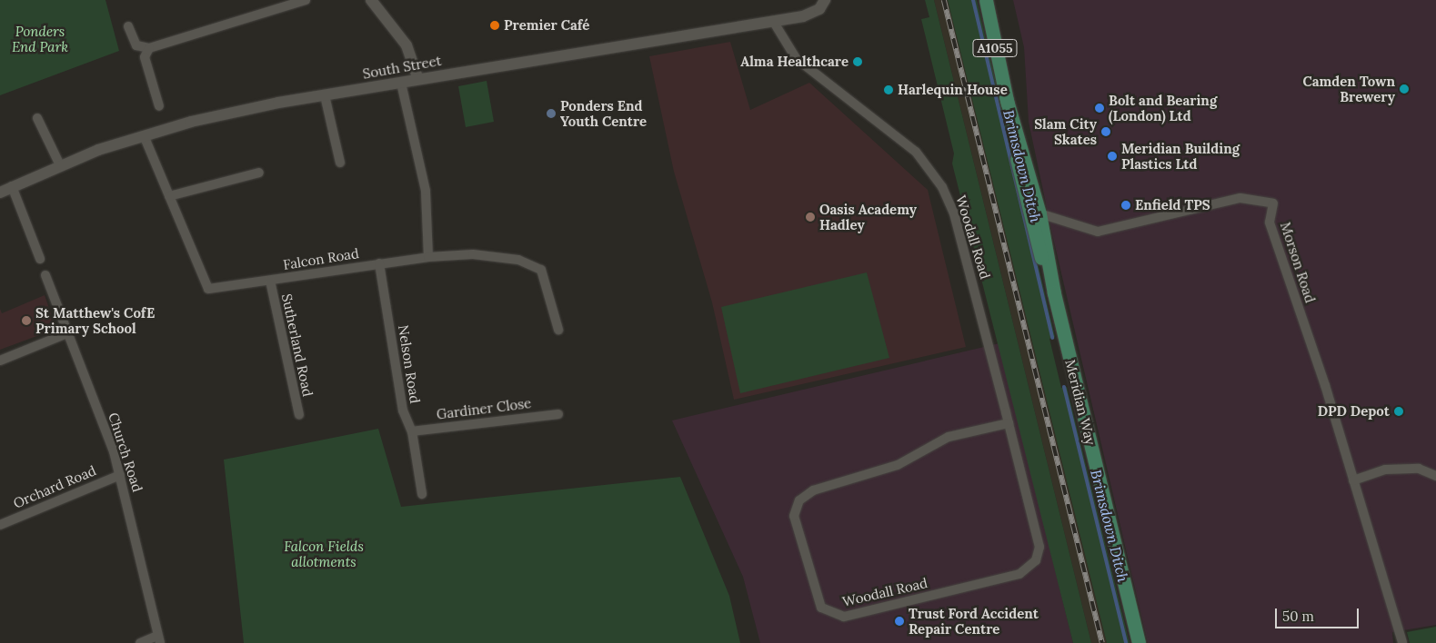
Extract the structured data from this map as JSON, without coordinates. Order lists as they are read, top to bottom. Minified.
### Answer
{"streets":{"main road":["A1055","Meridian Way"],"street":["South Street","Woodall Road","Falcon Road","Morson Road","Sutherland Road","Nelson Road","Gardiner Close","Church Road","Orchard Road"]},"crossings":[["South Street","Woodall Road"],["South Street","Falcon Road"],["Falcon Road","Sutherland Road"],["Falcon Road","Nelson Road"],["Morson Road","Meridian Way"],["Nelson Road","Gardiner Close"],["Church Road","Orchard Road"]],"water":["Brimsdown Ditch"],"parks":["Ponders End Park","Falcon Fields allotments"],"places":["Premier Café","Alma Healthcare","Camden Town Brewery","Harlequin House","Bolt and Bearing (London) Ltd","Ponders End Youth Centre","Slam City Skates","Meridian Building Plastics Ltd","Enfield TPS","Oasis Academy Hadley","St Matthew's CofE Primary School","DPD Depot","Trust Ford Accident Repair Centre"],"scale_bar":"50 m"}
